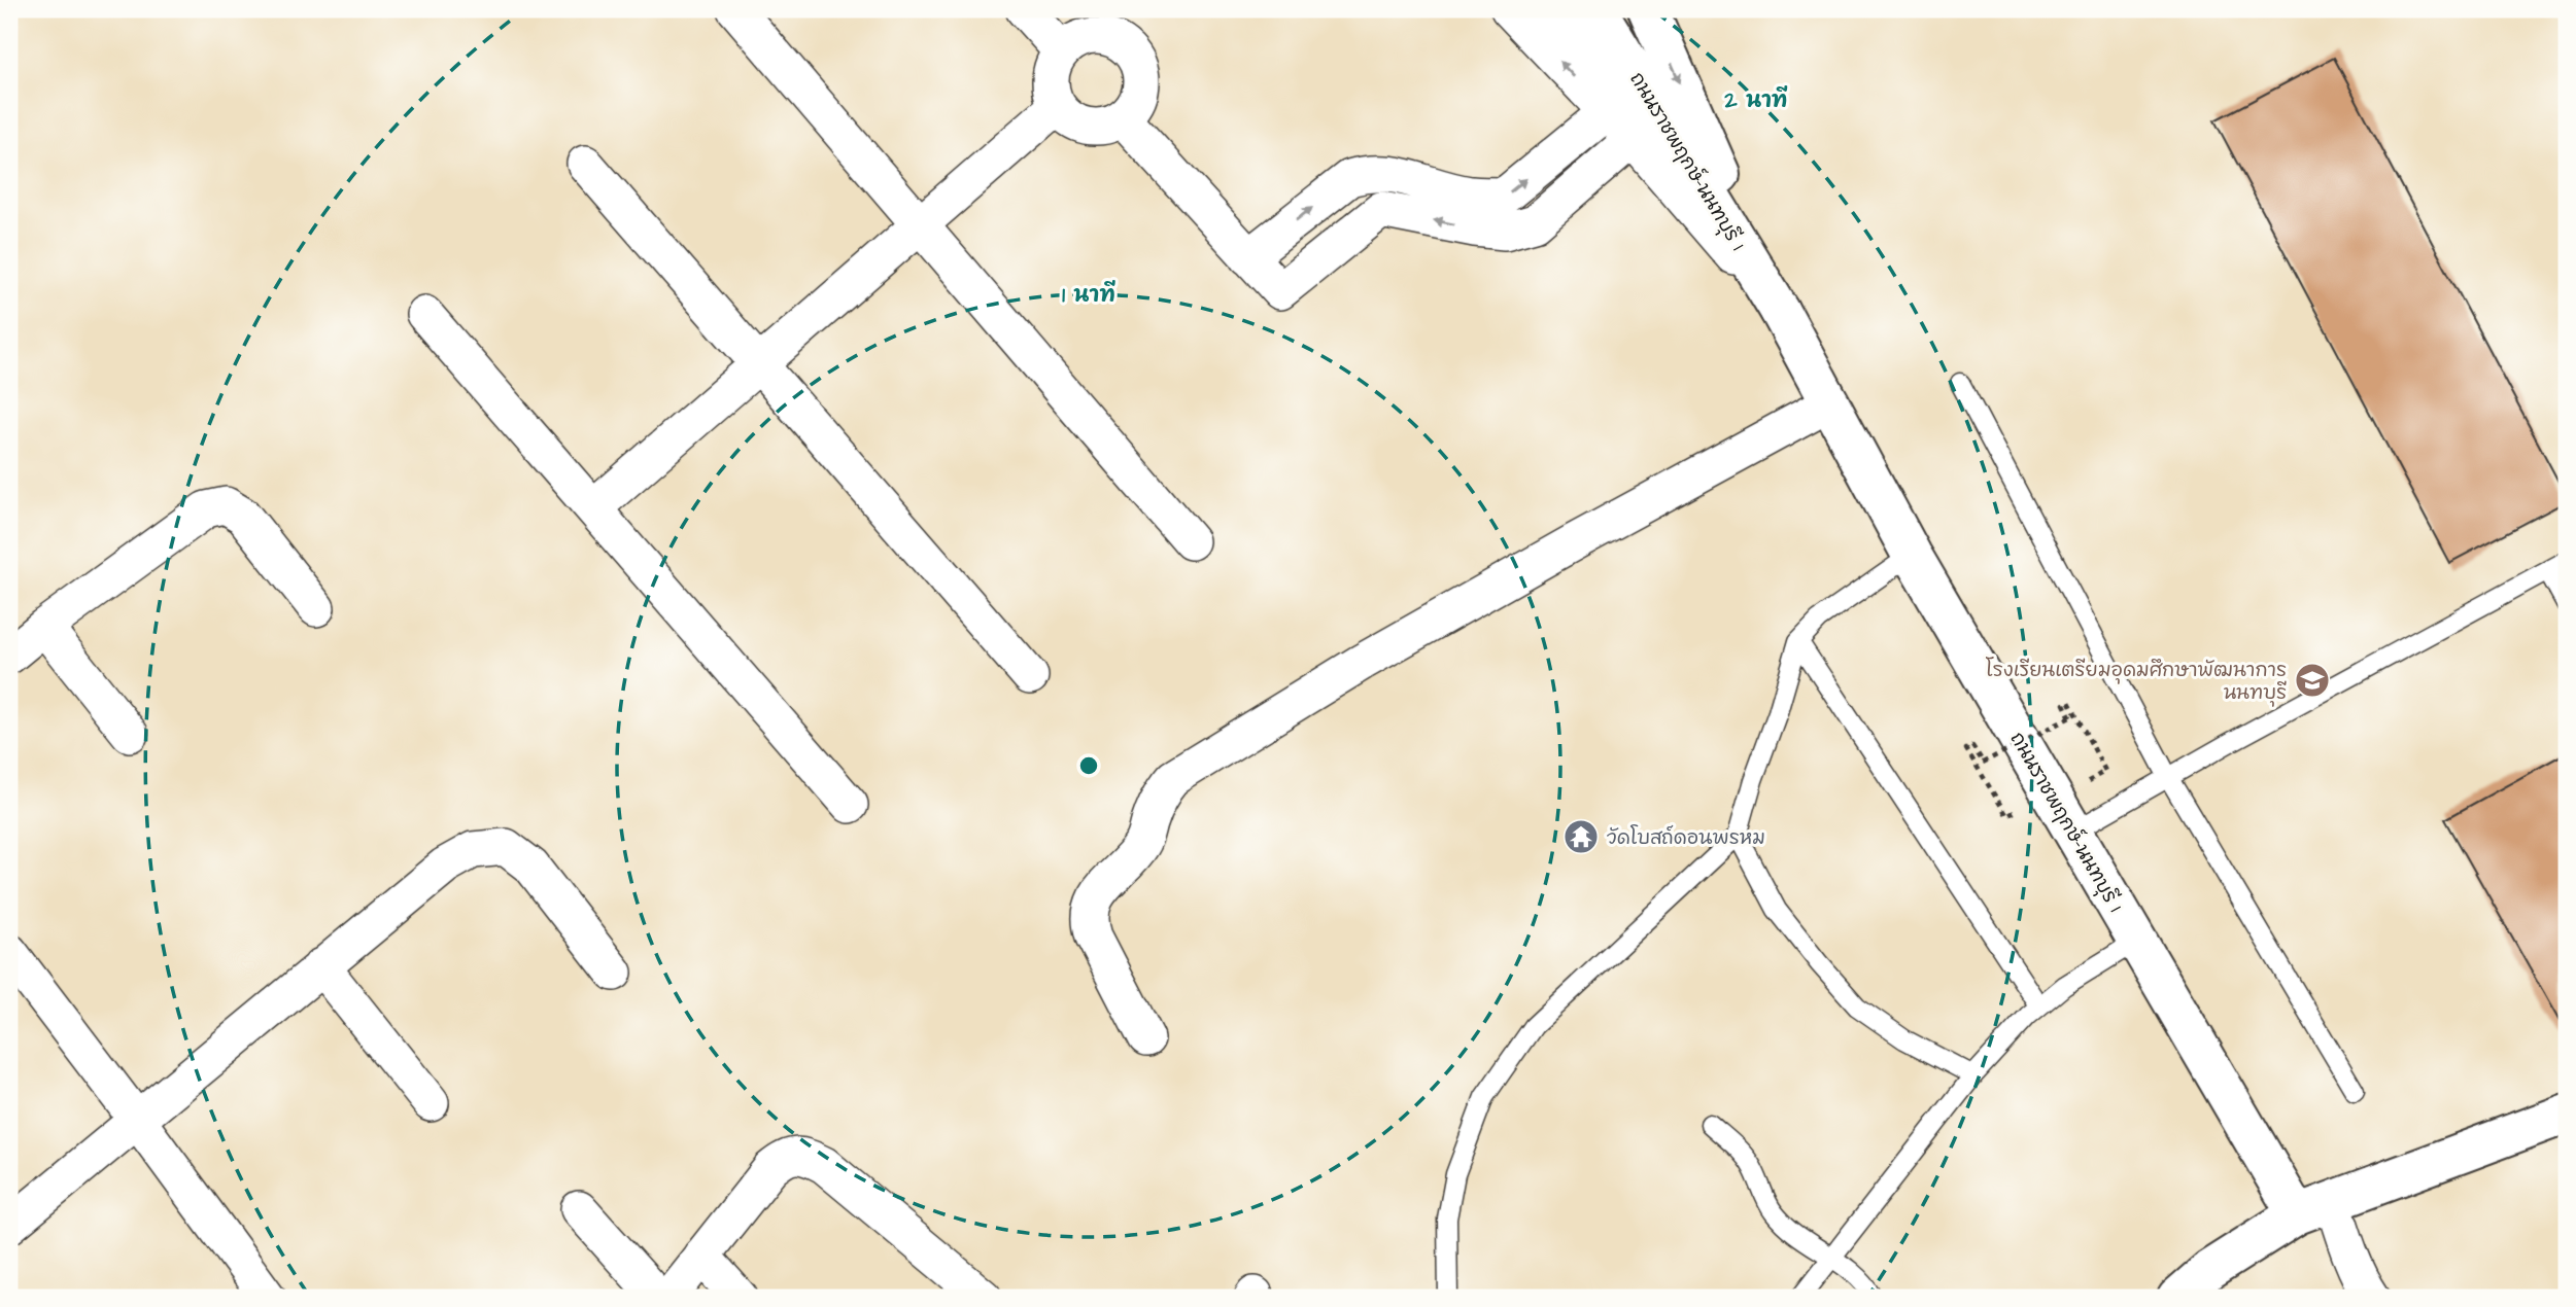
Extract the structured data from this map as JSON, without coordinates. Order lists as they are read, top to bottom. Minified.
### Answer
{"streets":{"street":["ถนนราชพฤกษ์-นนทบุรี 1"]},"places":{"school or university":["โรงเรียนเตรียมอุดมศึกษาพัฒนาการ นนทบุรี"],"temple":["วัดโบสถ์ดอนพรหม"]},"rings":["2 นาที","1 นาที"]}
